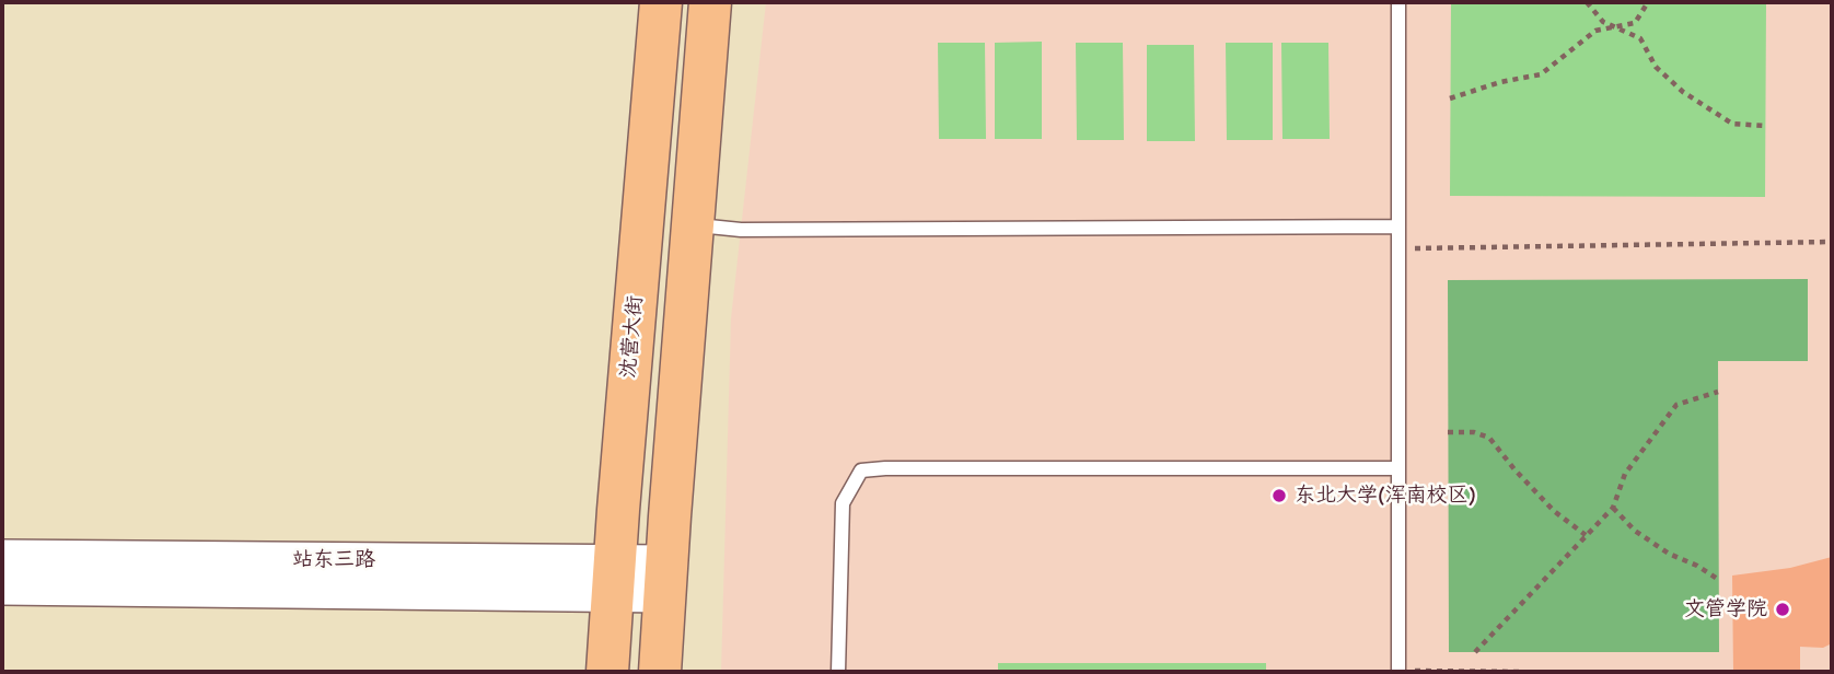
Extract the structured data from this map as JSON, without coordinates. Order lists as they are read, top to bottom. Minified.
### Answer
{"streets":{"main road":["沈营大街"],"street":["站东三路"]},"crossings":[["沈营大街","站东三路"]],"places":["东北大学(浑南校区)","文管学院"]}
